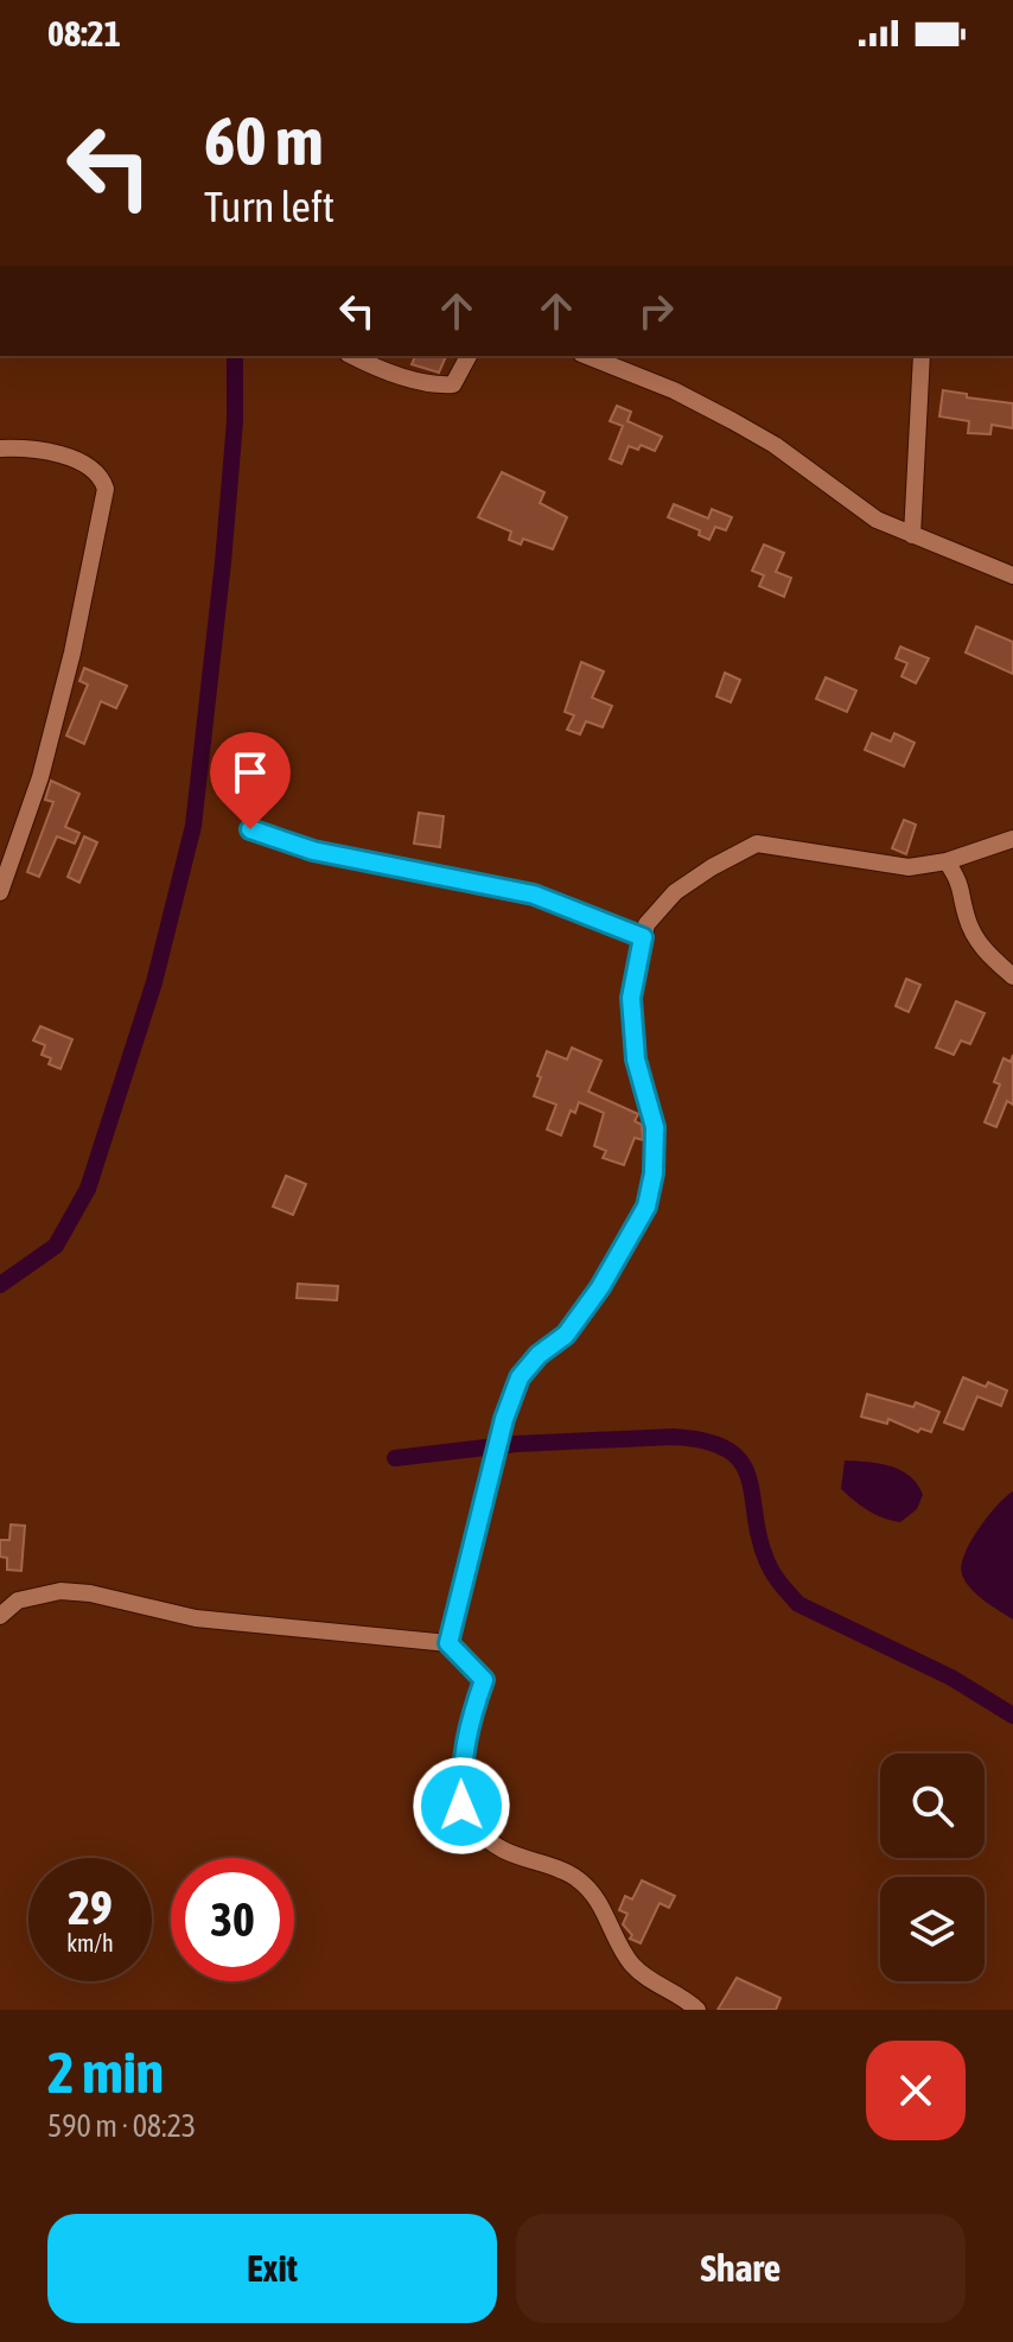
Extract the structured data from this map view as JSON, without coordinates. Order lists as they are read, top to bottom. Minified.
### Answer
{"page":{"status":"08:21","turn":["60 m","Turn left"],"speed":"29 km/h","limit":"30","heading":["2 min","590 m · 08:23"],"buttons":["Exit","Share"]}}
